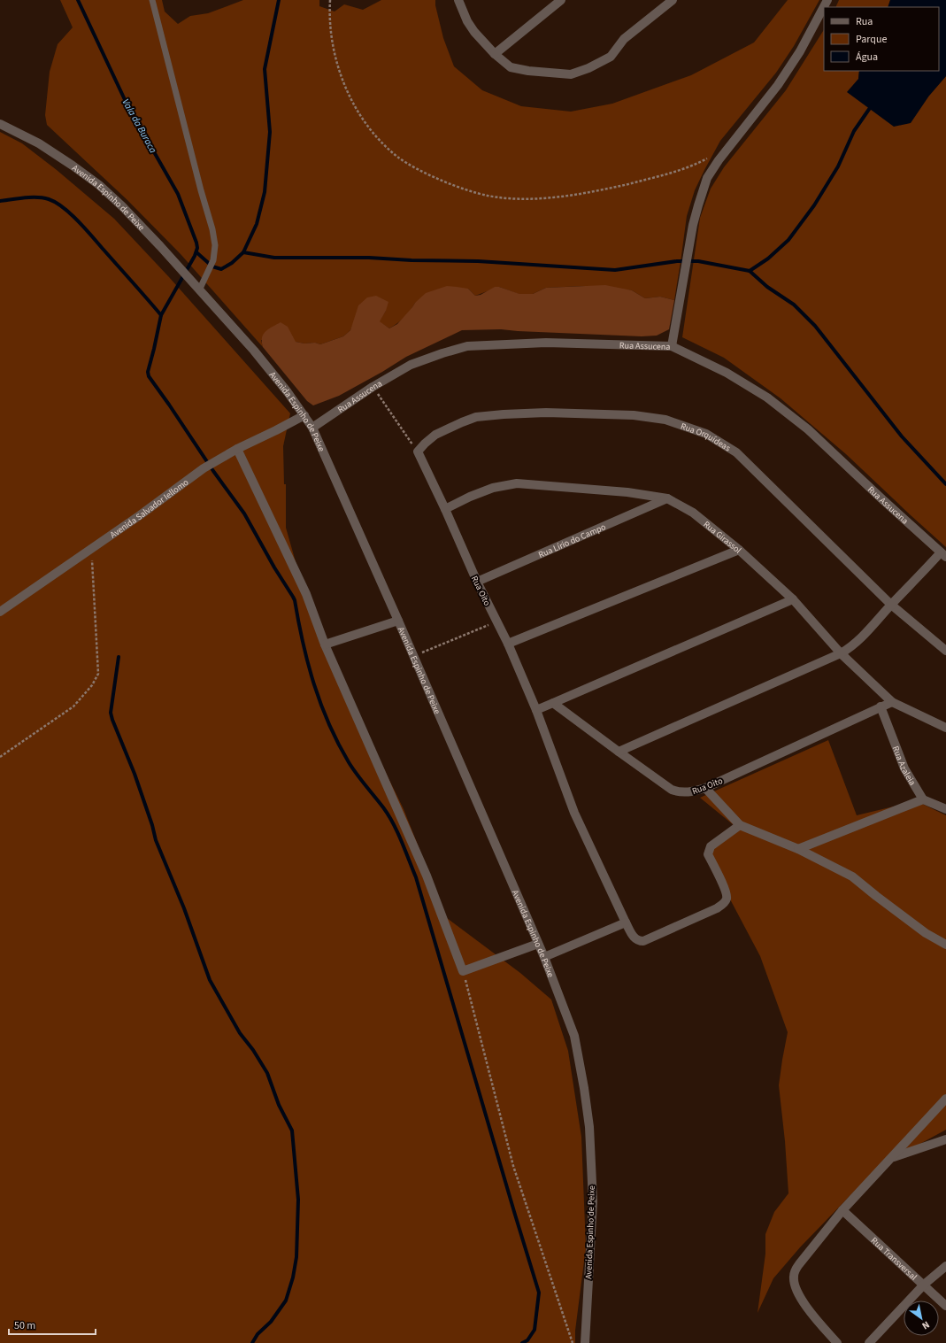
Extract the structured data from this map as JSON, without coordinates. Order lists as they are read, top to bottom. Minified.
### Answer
{"streets":{"street":["Avenida Espinho de Peixe","Rua Assucena","Rua Orquídeas","Avenida Salvador Iellomo","Rua Girassol","Rua Lírio do Campo","Rua Oito","Rua Azaleia","Rua Transversal"]},"crossings":[["Avenida Espinho de Peixe","Rua Assucena"],["Avenida Espinho de Peixe","Avenida Salvador Iellomo"],["Rua Orquídeas","Rua Oito"],["Rua Girassol","Rua Lírio do Campo"],["Rua Girassol","Rua Oito"],["Rua Lírio do Campo","Rua Oito"],["Rua Oito","Rua Azaleia"]],"water":["Vala da Buraca"],"legend":["Rua","Parque","Água"],"scale_bar":"50 m","north":"bottom right"}
